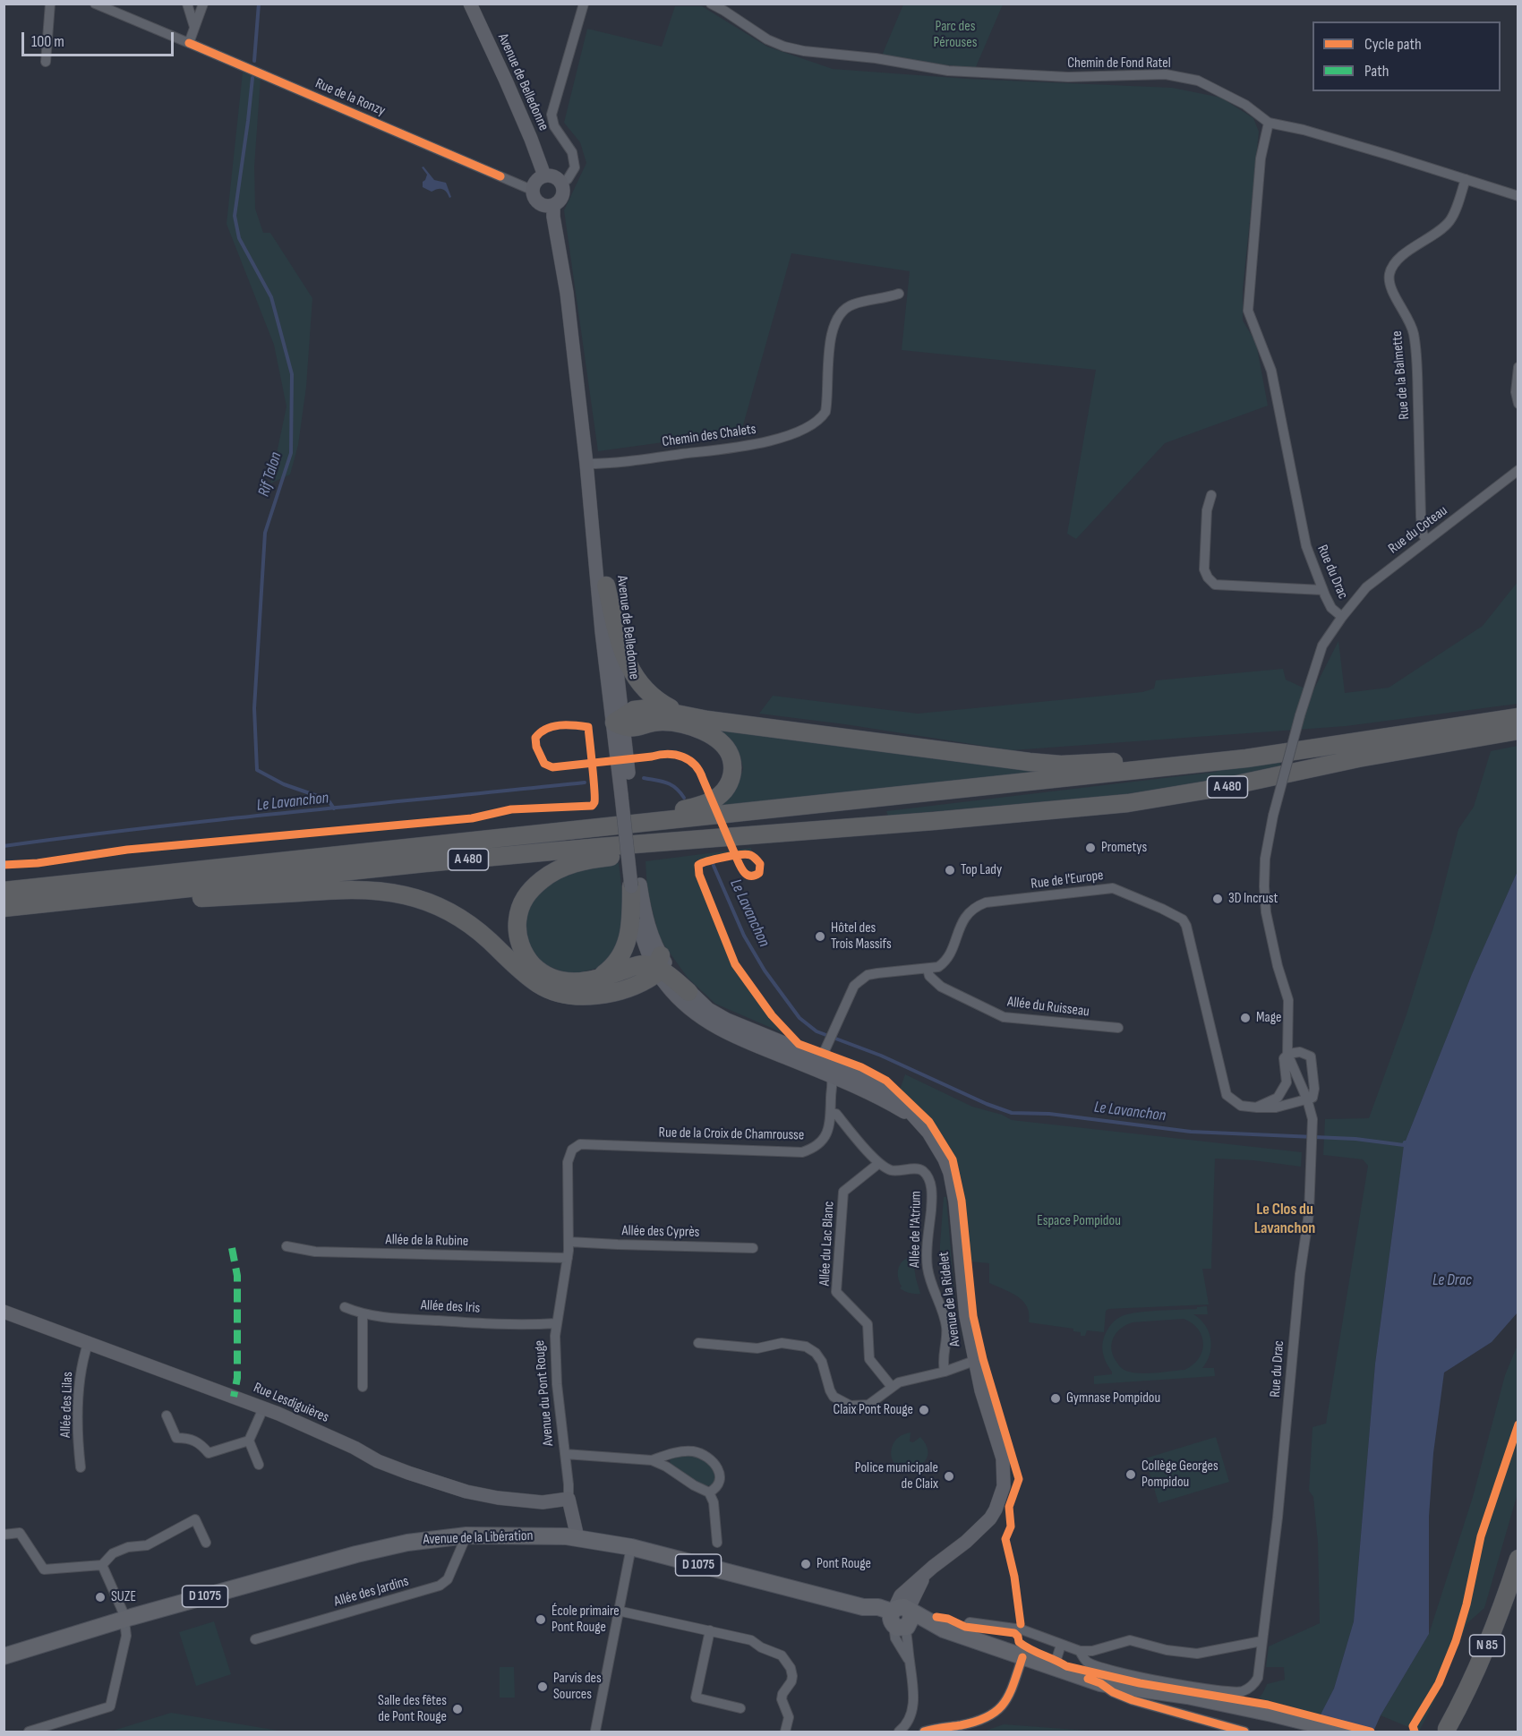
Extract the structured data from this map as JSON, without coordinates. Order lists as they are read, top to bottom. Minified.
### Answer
{"streets":{"highway":["A 480","N 85"],"main road":["Avenue de Belledonne","Avenue de la Ridelet","Avenue du Pont Rouge","Rue Lesdiguières","Avenue de la Libération","D 1075"],"street":["Chemin de Fond Ratel","Rue de la Ronzy","Rue de la Balmette","Chemin des Chalets","Rue du Coteau","Rue du Drac","Rue de l'Europe","Allée du Ruisseau","Rue de la Croix de Chamrousse","Allée de l'Atrium","Allée des Cyprès","Allée de la Rubine","Allée du Lac Blanc","Allée des Iris","Allée des Lilas","Allée des Jardins"]},"crossings":[["Chemin de Fond Ratel","Rue de la Balmette"],["Chemin de Fond Ratel","Rue du Drac"],["Avenue de Belledonne","Rue de la Ronzy"],["Avenue de Belledonne","Chemin des Chalets"],["Avenue de Belledonne","Avenue de la Ridelet"],["Rue de la Balmette","Rue du Coteau"],["Rue du Coteau","Rue du Drac"],["Rue du Drac","Rue de l'Europe"],["Rue du Drac","Avenue de la Libération"],["Rue de l'Europe","Allée du Ruisseau"],["Rue de l'Europe","Avenue de la Ridelet"],["Rue de la Croix de Chamrousse","Avenue de la Ridelet"],["Rue de la Croix de Chamrousse","Avenue du Pont Rouge"],["Allée de l'Atrium","Allée du Lac Blanc"],["Allée des Cyprès","Avenue du Pont Rouge"],["Allée de la Rubine","Avenue du Pont Rouge"],["Avenue de la Ridelet","Avenue de la Libération"],["Allée des Iris","Avenue du Pont Rouge"],["Avenue du Pont Rouge","Rue Lesdiguières"],["Avenue du Pont Rouge","Avenue de la Libération"],["Rue Lesdiguières","Allée des Lilas"],["Avenue de la Libération","Allée des Jardins"]],"districts":["Le Clos du Lavanchon"],"water":["Rif Talon","Le Lavanchon","Le Drac"],"parks":["Parc des Pérouses","Espace Pompidou"],"places":["Prometys","Top Lady","3D Incrust","Hôtel des Trois Massifs","Mage","Gymnase Pompidou","Claix Pont Rouge","Collège Georges Pompidou","Police municipale de Claix","Pont Rouge","SUZE","École primaire Pont Rouge","Parvis des Sources","Salle des fêtes de Pont Rouge"],"legend":["Cycle path","Path"],"scale_bar":"100 m"}
